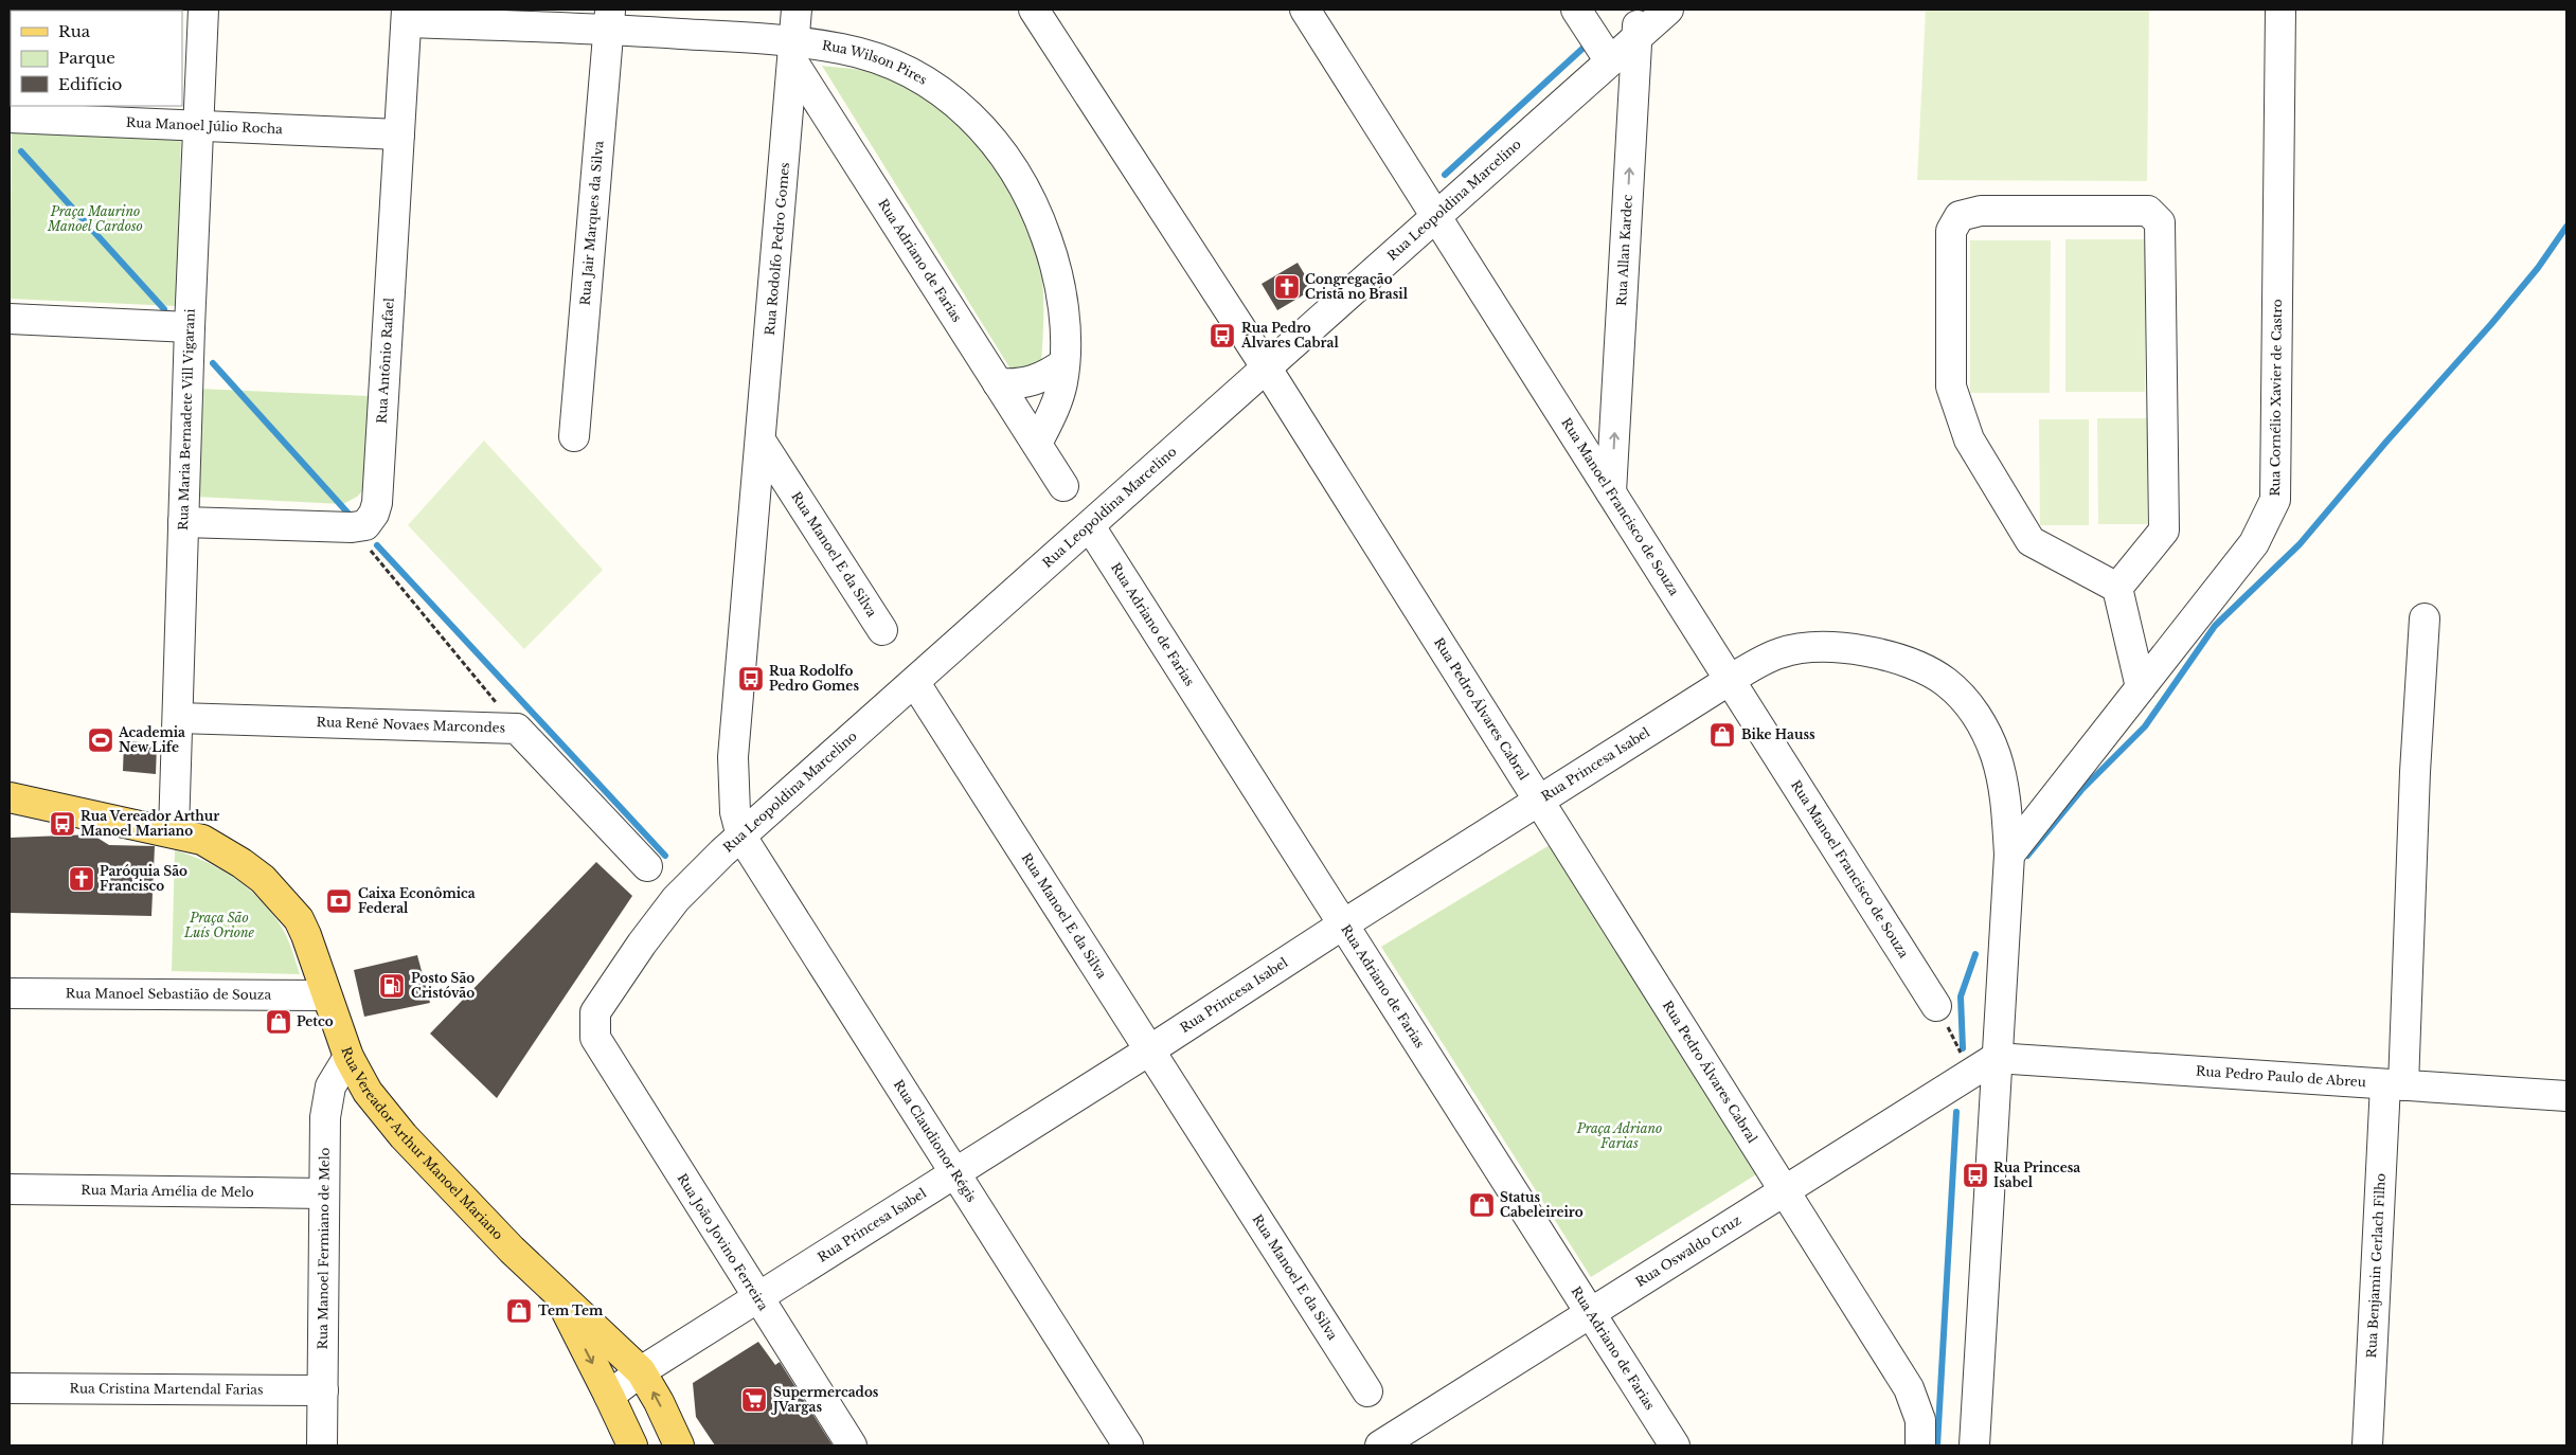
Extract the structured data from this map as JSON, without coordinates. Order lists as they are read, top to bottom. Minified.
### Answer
{"streets":{"main road":["Rua Vereador Arthur Manoel Mariano"],"street":["Rua Wilson Pires","Rua Manoel Júlio Rocha","Rua Leopoldina Marcelino","Rua Jair Marques da Silva","Rua Rodolfo Pedro Gomes","Rua Allan Kardec","Rua Adriano de Farias","Rua Antônio Rafael","Rua Cornélio Xavier de Castro","Rua Maria Bernadete Vill Vigarani","Rua Manoel Francisco de Souza","Rua Manoel E da Silva","Rua Pedro Álvares Cabral","Rua Renê Novaes Marcondes","Rua Princesa Isabel","Rua Manoel Sebastião de Souza","Rua Pedro Paulo de Abreu","Rua Claudionor Régis","Rua Maria Amélia de Melo","Rua João Jovino Ferreira","Rua Manoel Fermiano de Melo","Rua Oswaldo Cruz","Rua Benjamin Gerlach Filho","Rua Cristina Martendal Farias"]},"crossings":[["Rua Wilson Pires","Rua Jair Marques da Silva"],["Rua Wilson Pires","Rua Rodolfo Pedro Gomes"],["Rua Wilson Pires","Rua Adriano de Farias"],["Rua Wilson Pires","Rua Antônio Rafael"],["Rua Manoel Júlio Rocha","Rua Antônio Rafael"],["Rua Manoel Júlio Rocha","Rua Maria Bernadete Vill Vigarani"],["Rua Leopoldina Marcelino","Rua Rodolfo Pedro Gomes"],["Rua Leopoldina Marcelino","Rua Allan Kardec"],["Rua Leopoldina Marcelino","Rua Adriano de Farias"],["Rua Leopoldina Marcelino","Rua Manoel Francisco de Souza"],["Rua Leopoldina Marcelino","Rua Manoel E da Silva"],["Rua Leopoldina Marcelino","Rua Pedro Álvares Cabral"],["Rua Leopoldina Marcelino","Rua Claudionor Régis"],["Rua Leopoldina Marcelino","Rua João Jovino Ferreira"],["Rua Rodolfo Pedro Gomes","Rua Adriano de Farias"],["Rua Rodolfo Pedro Gomes","Rua Manoel E da Silva"],["Rua Rodolfo Pedro Gomes","Rua Claudionor Régis"],["Rua Allan Kardec","Rua Manoel Francisco de Souza"],["Rua Adriano de Farias","Rua Princesa Isabel"],["Rua Adriano de Farias","Rua Oswaldo Cruz"],["Rua Cornélio Xavier de Castro","Rua Princesa Isabel"],["Rua Maria Bernadete Vill Vigarani","Rua Renê Novaes Marcondes"],["Rua Maria Bernadete Vill Vigarani","Rua Vereador Arthur Manoel Mariano"],["Rua Manoel Francisco de Souza","Rua Princesa Isabel"],["Rua Manoel E da Silva","Rua Princesa Isabel"],["Rua Pedro Álvares Cabral","Rua Princesa Isabel"],["Rua Pedro Álvares Cabral","Rua Oswaldo Cruz"],["Rua Princesa Isabel","Rua Pedro Paulo de Abreu"],["Rua Princesa Isabel","Rua Vereador Arthur Manoel Mariano"],["Rua Princesa Isabel","Rua Claudionor Régis"],["Rua Princesa Isabel","Rua João Jovino Ferreira"],["Rua Princesa Isabel","Rua Oswaldo Cruz"],["Rua Manoel Sebastião de Souza","Rua Vereador Arthur Manoel Mariano"],["Rua Pedro Paulo de Abreu","Rua Oswaldo Cruz"],["Rua Pedro Paulo de Abreu","Rua Benjamin Gerlach Filho"],["Rua Vereador Arthur Manoel Mariano","Rua Manoel Fermiano de Melo"],["Rua Maria Amélia de Melo","Rua Manoel Fermiano de Melo"],["Rua Manoel Fermiano de Melo","Rua Cristina Martendal Farias"]],"one_way":["Rua Allan Kardec"],"parks":["Praça Maurino Manoel Cardoso","Praça São Luís Orione","Praça Adriano Farias"],"places":{"church":["Congregação Cristã no Brasil","Paróquia São Francisco"],"bus stop":["Rua Pedro Álvares Cabral","Rua Rodolfo Pedro Gomes","Rua Vereador Arthur Manoel Mariano","Rua Princesa Isabel"],"shop":["Bike Hauss","Petco","Status Cabeleireiro","Tem Tem"],"sports":["Academia New Life"],"bank":["Caixa Econômica Federal"],"fuel station":["Posto São Cristóvão"],"supermarket":["Supermercados JVargas"]},"legend":["Rua","Parque","Edifício"]}
